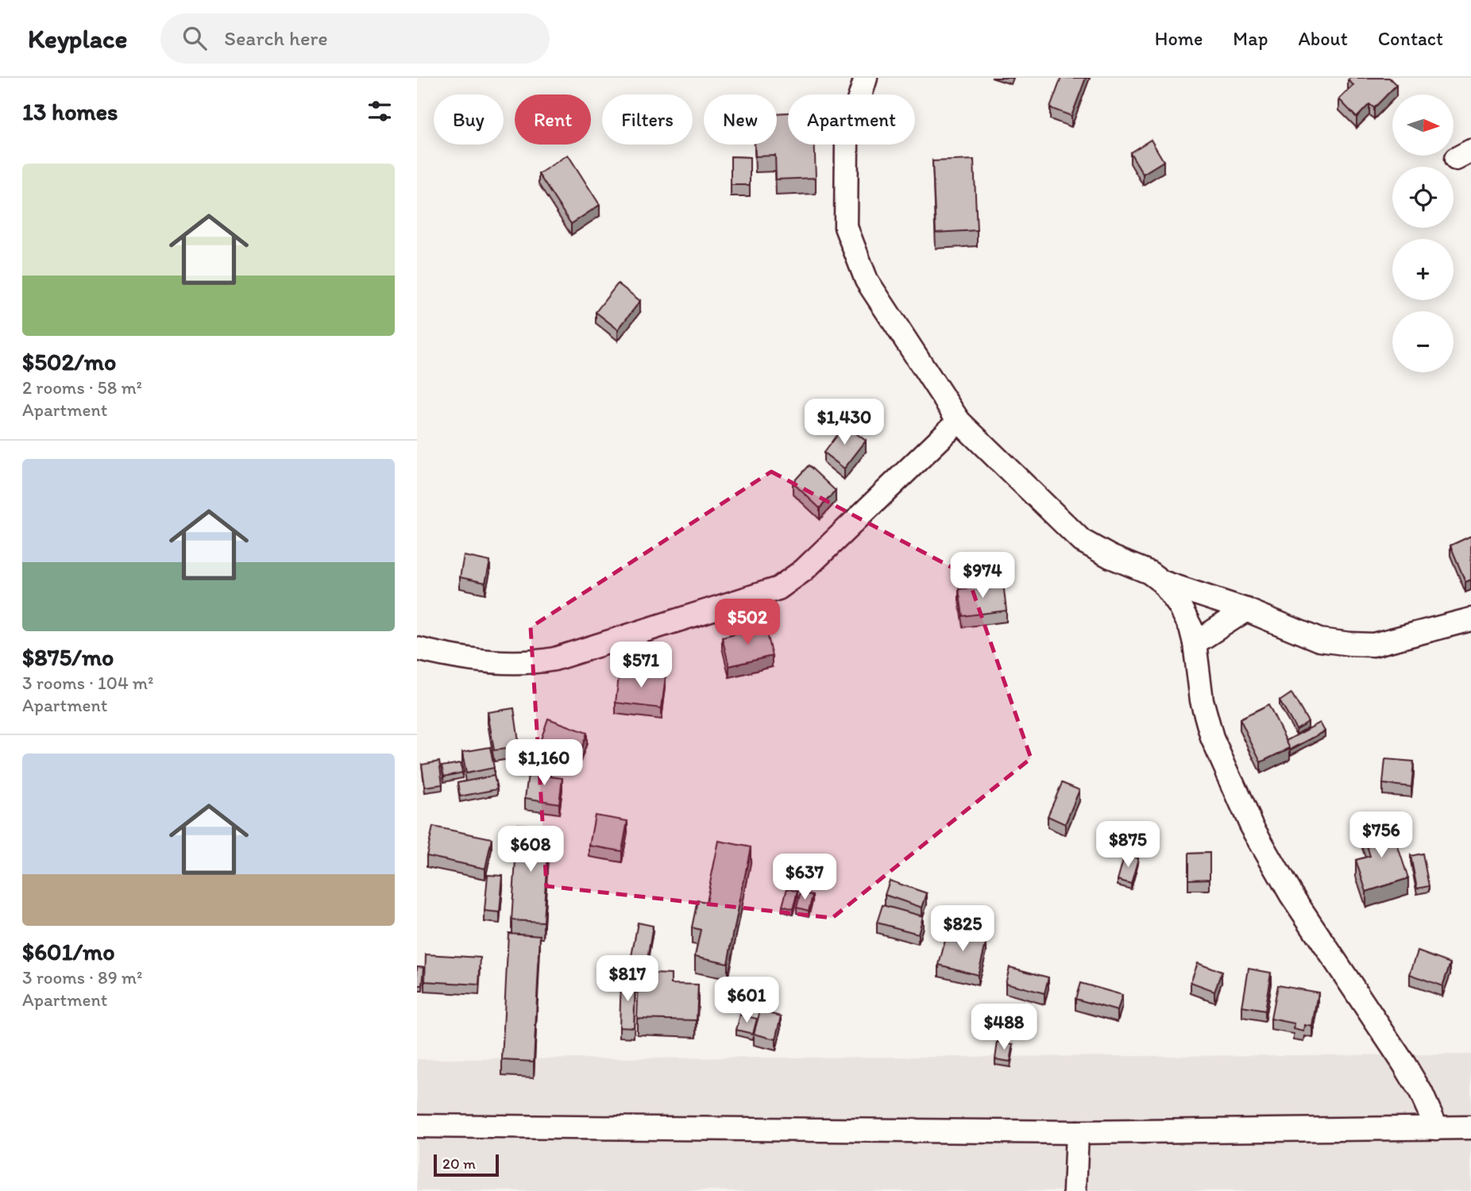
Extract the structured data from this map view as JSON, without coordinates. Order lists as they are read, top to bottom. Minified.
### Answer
{"scale_bar":"20 m","north":"right","page":{"header":"Keyplace","search":"Search here","nav":["Home","Map","About","Contact"],"heading":"13 homes","map_buttons":["+","−"],"chip":["Buy","Rent","Filters","New","Apartment"],"list":[{"name":"$502/mo","note":"2 rooms · 58 m² · Apartment"},{"name":"$875/mo","note":"3 rooms · 104 m² · Apartment"},{"name":"$601/mo","note":"3 rooms · 89 m² · Apartment"}],"price":["$1,430","$974","$502","$571","$1,160","$756","$875","$608","$637","$825","$817","$601","$488"],"scale":"20 m"}}
